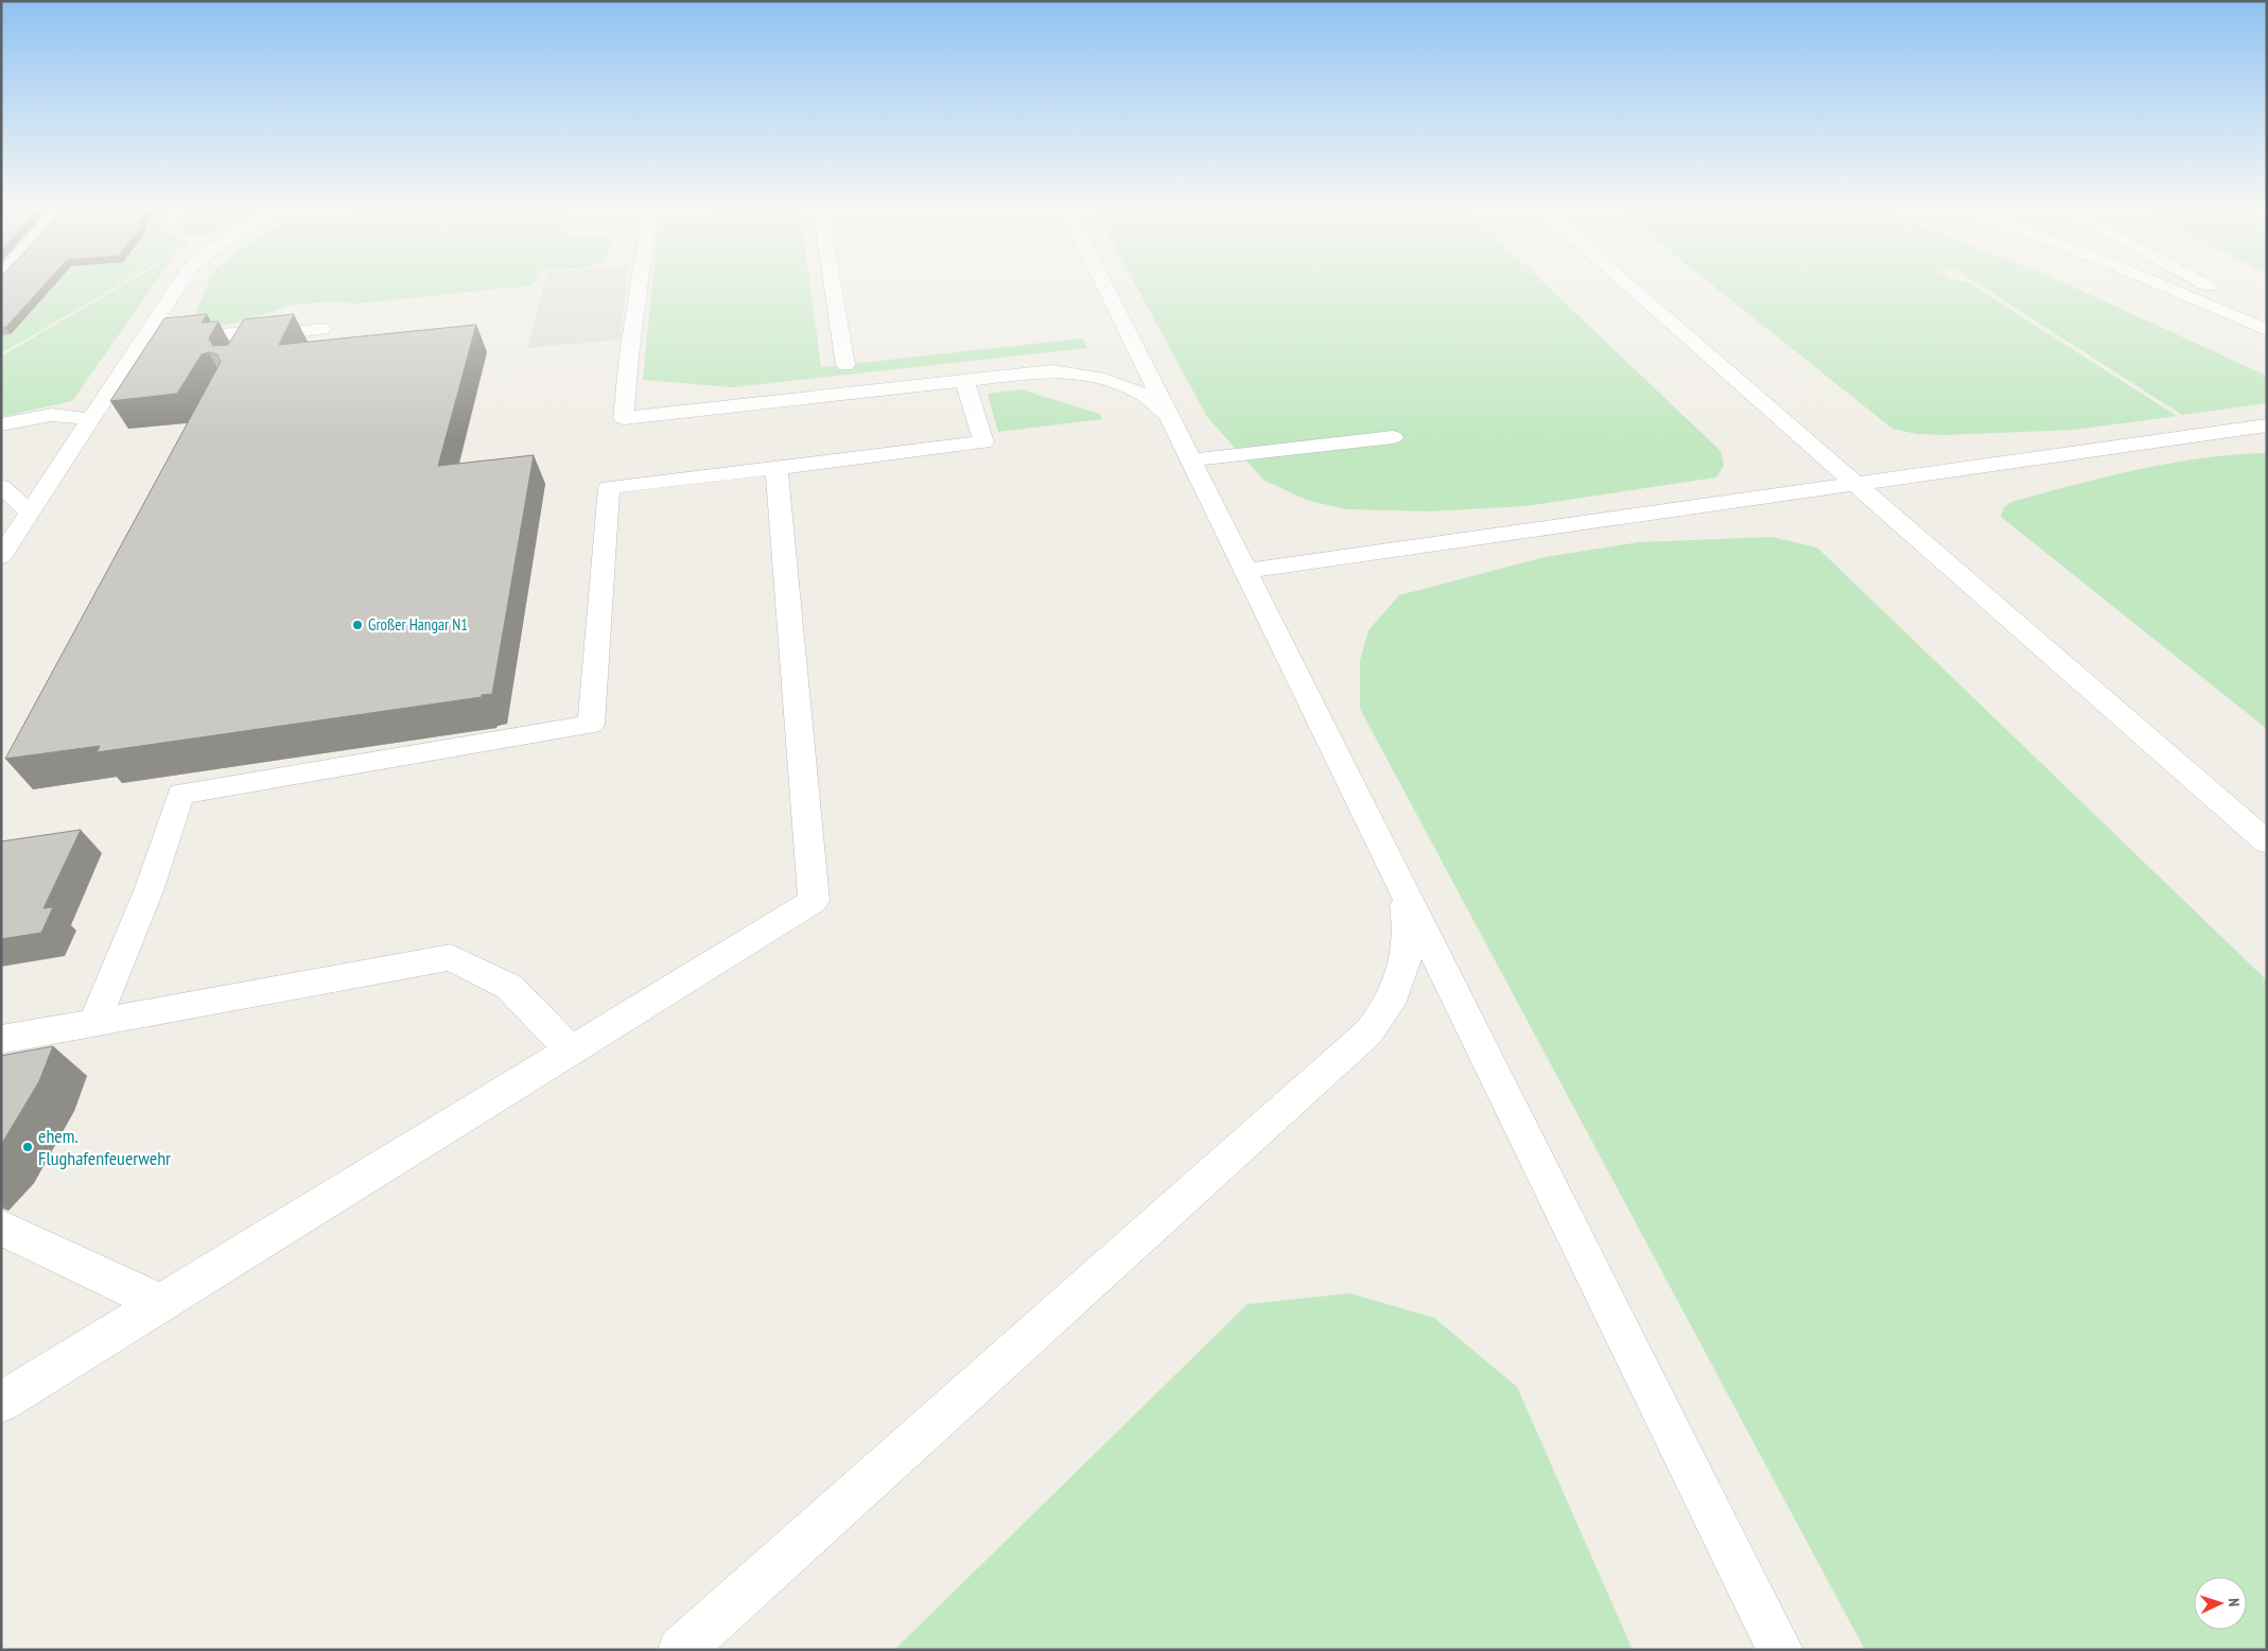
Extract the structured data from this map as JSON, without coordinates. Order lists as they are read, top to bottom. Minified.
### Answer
{"places":["Großer Hangar N1","ehem. Flughafenfeuerwehr"],"north":"right"}
